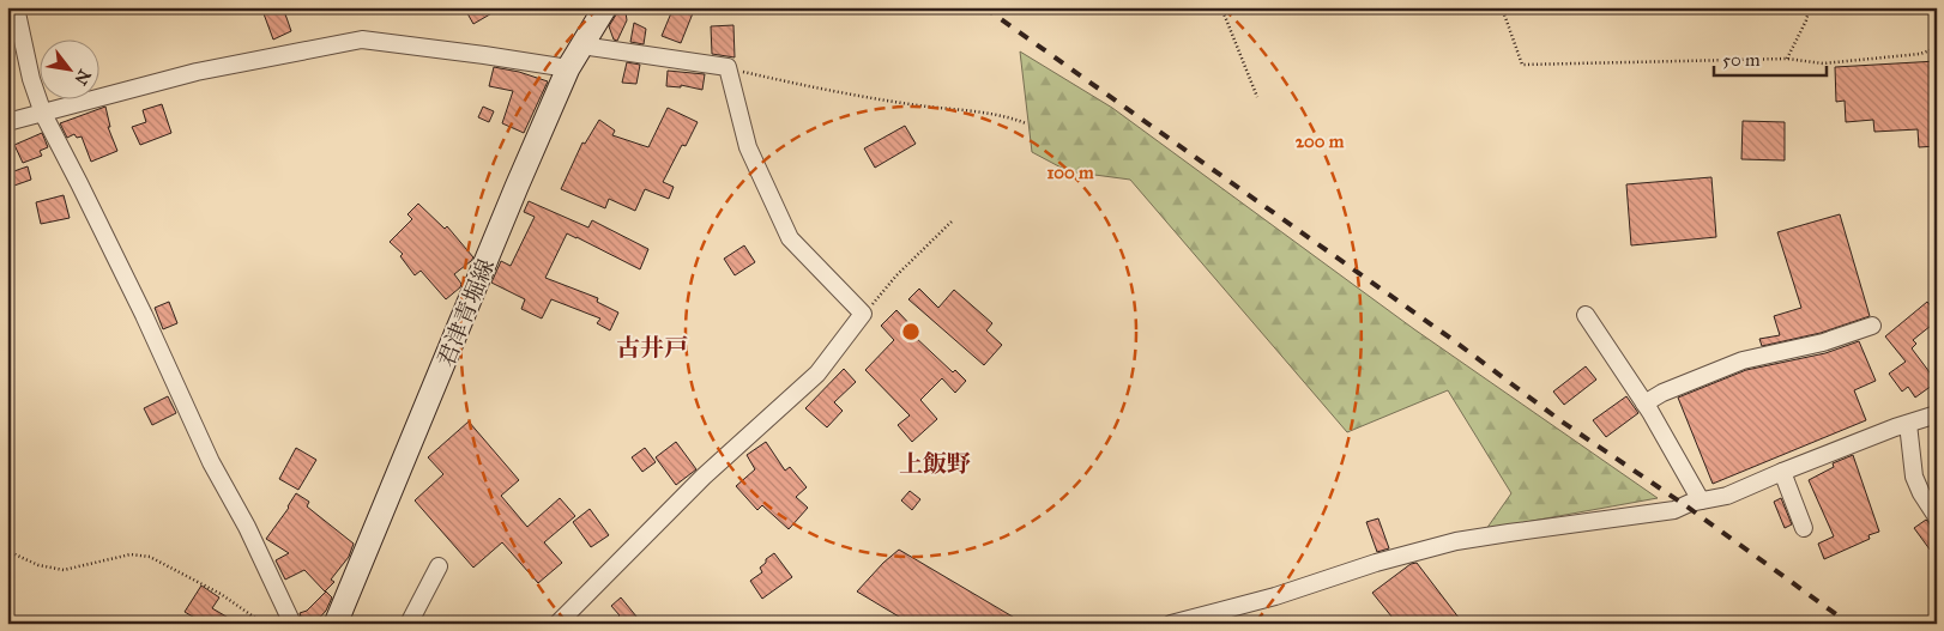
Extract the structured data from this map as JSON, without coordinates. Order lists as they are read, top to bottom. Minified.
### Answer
{"streets":{"main road":["君津青堀線"]},"districts":["古井戸","上飯野"],"scale_bar":"50 m","north":"bottom right","rings":["200 m","100 m"]}
